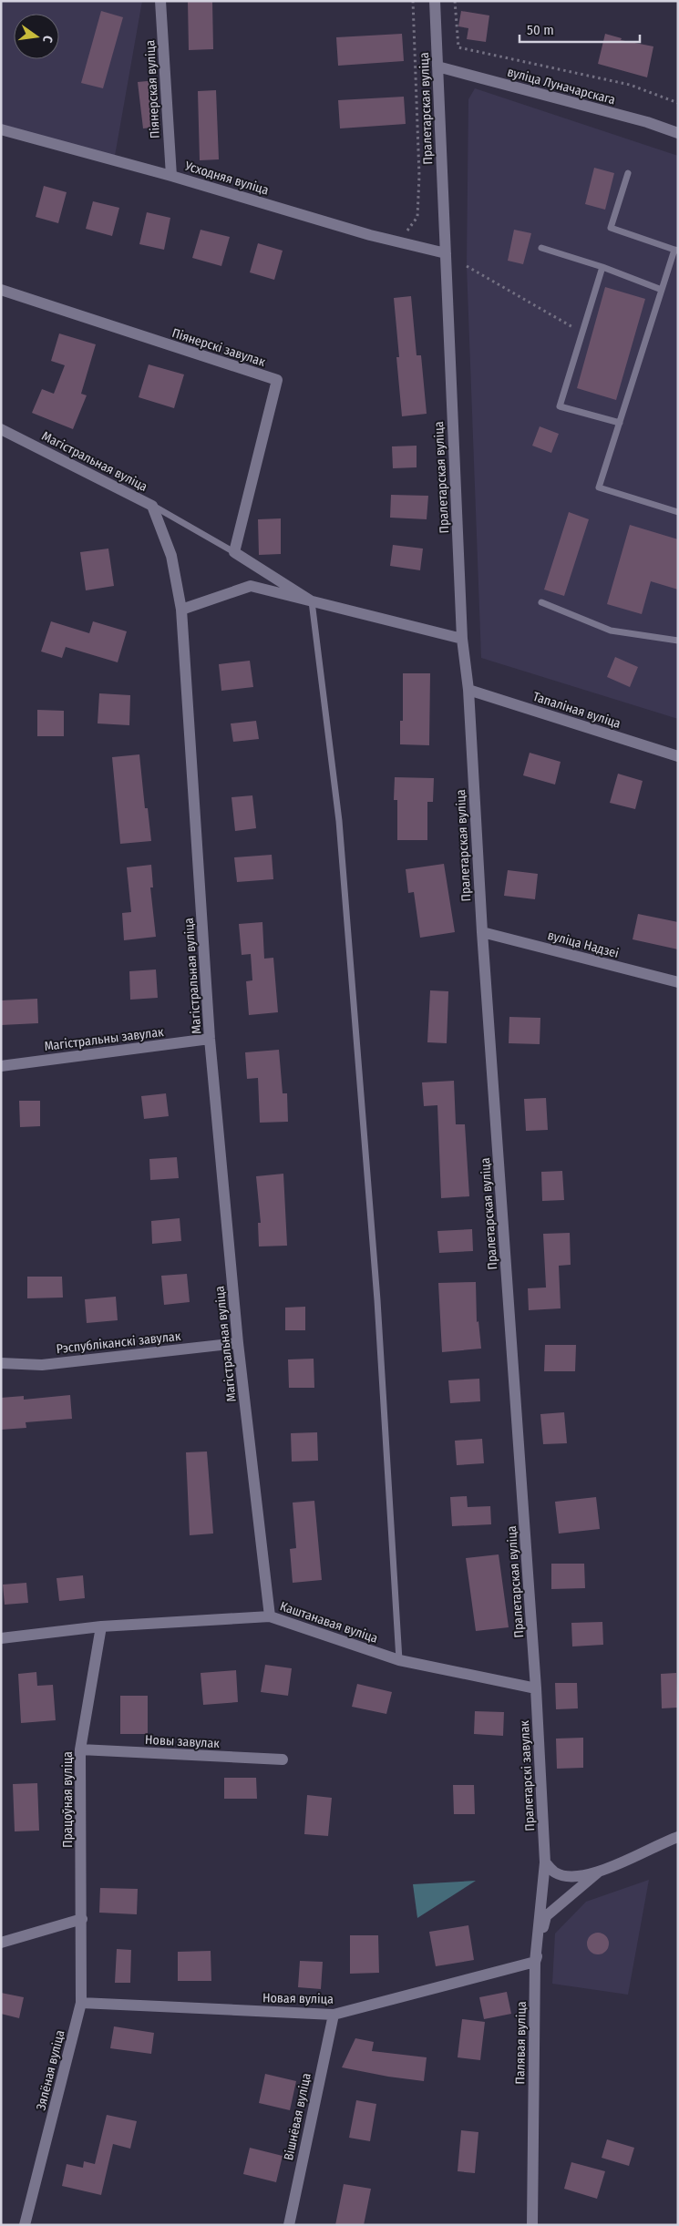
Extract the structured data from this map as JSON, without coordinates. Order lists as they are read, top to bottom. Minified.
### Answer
{"streets":{"street":["вуліца Луначарскага","Піянерская вуліца","Пралетарская вуліца","Усходняя вуліца","Піянерскі завулак","Магістральная вуліца","Тапаліная вуліца","вуліца Надзеі","Магістральны завулак","Рэспубліканскі завулак","Каштанавая вуліца","Новы завулак","Пралетарскі завулак","Працоўная вуліца","Новая вуліца","Палявая вуліца","Зялёная вуліца","Вішнёвая вуліца"]},"crossings":[["вуліца Луначарскага","Пралетарская вуліца"],["Піянерская вуліца","Усходняя вуліца"],["Пралетарская вуліца","Усходняя вуліца"],["Пралетарская вуліца","Тапаліная вуліца"],["Пралетарская вуліца","вуліца Надзеі"],["Пралетарская вуліца","Каштанавая вуліца"],["Пралетарская вуліца","Пралетарскі завулак"],["Магістральная вуліца","Магістральны завулак"],["Магістральная вуліца","Рэспубліканскі завулак"],["Магістральная вуліца","Каштанавая вуліца"],["Каштанавая вуліца","Пралетарскі завулак"],["Каштанавая вуліца","Працоўная вуліца"],["Новы завулак","Працоўная вуліца"],["Пралетарскі завулак","Палявая вуліца"],["Працоўная вуліца","Зялёная вуліца"],["Новая вуліца","Палявая вуліца"],["Новая вуліца","Зялёная вуліца"],["Новая вуліца","Вішнёвая вуліца"]],"scale_bar":"50 m","north":"right"}
